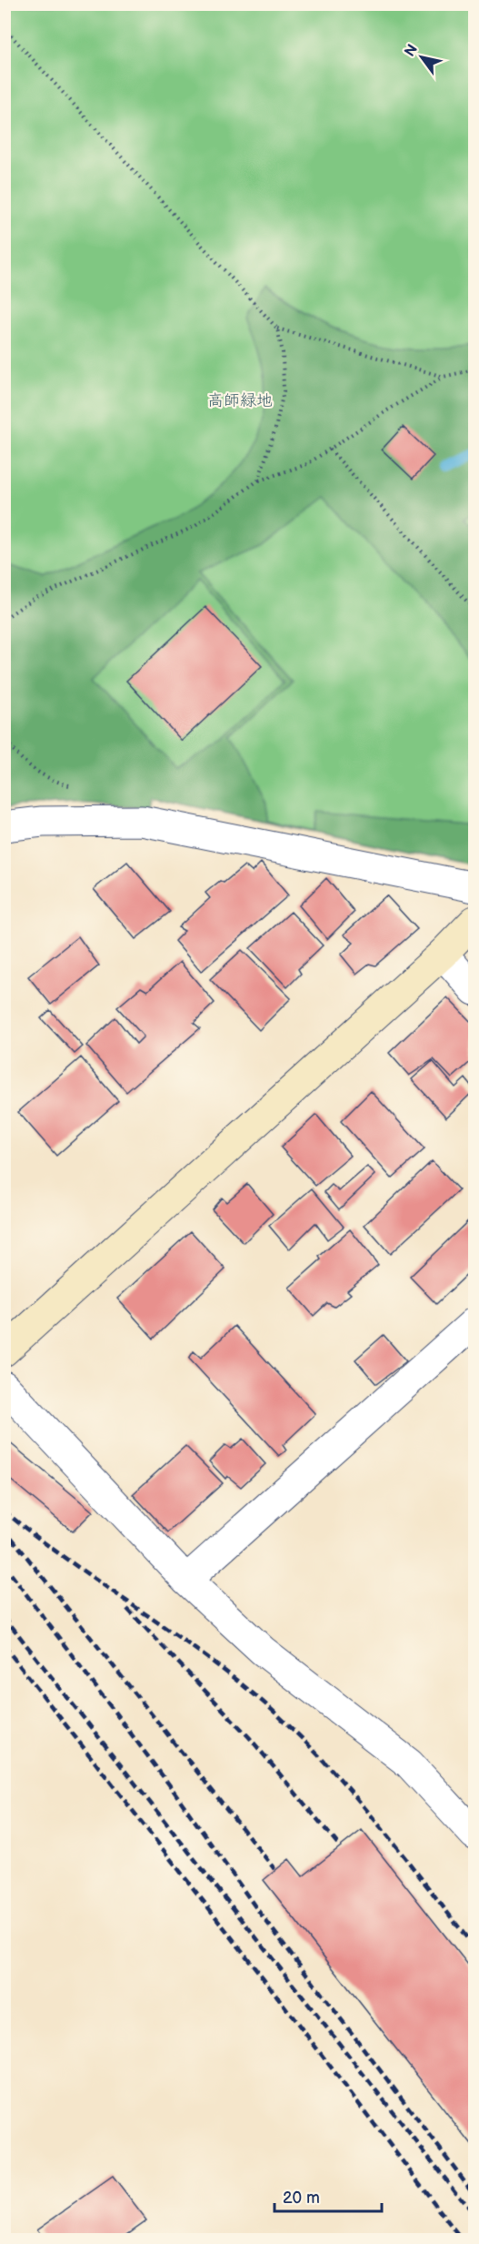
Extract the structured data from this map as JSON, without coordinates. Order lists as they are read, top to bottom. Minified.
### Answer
{"parks":["高師緑地"],"scale_bar":"20 m","north":"top left"}
